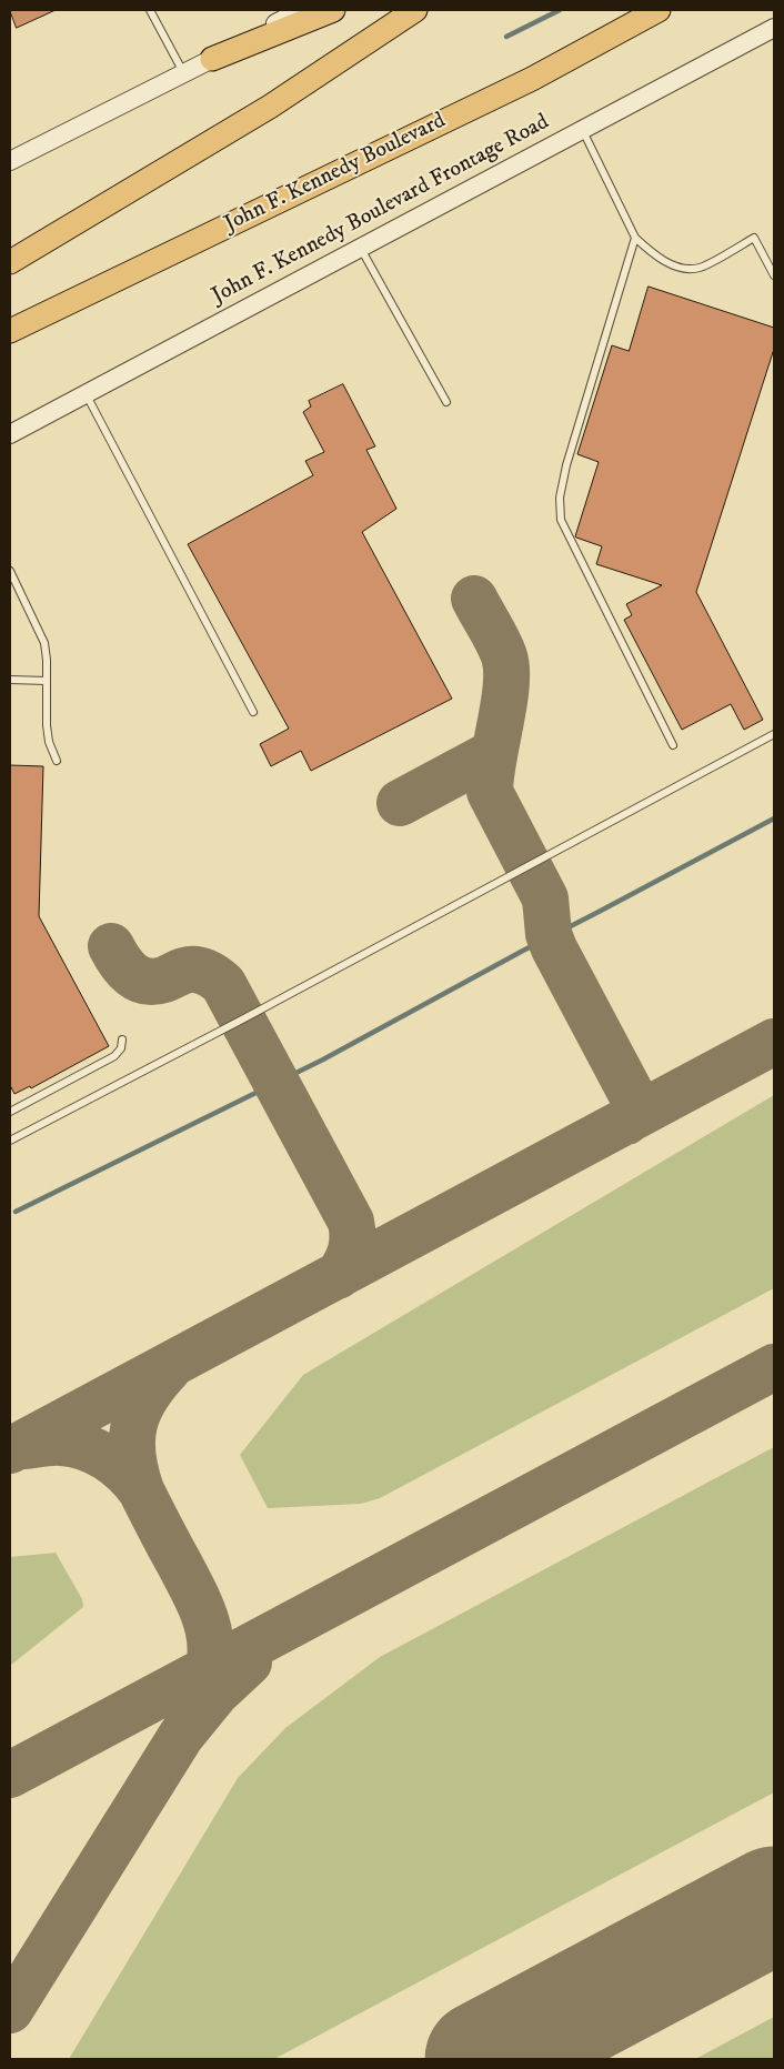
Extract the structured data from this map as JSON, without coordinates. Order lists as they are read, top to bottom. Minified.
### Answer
{"streets":{"highway":["John F. Kennedy Boulevard"],"street":["John F. Kennedy Boulevard Frontage Road"]}}
